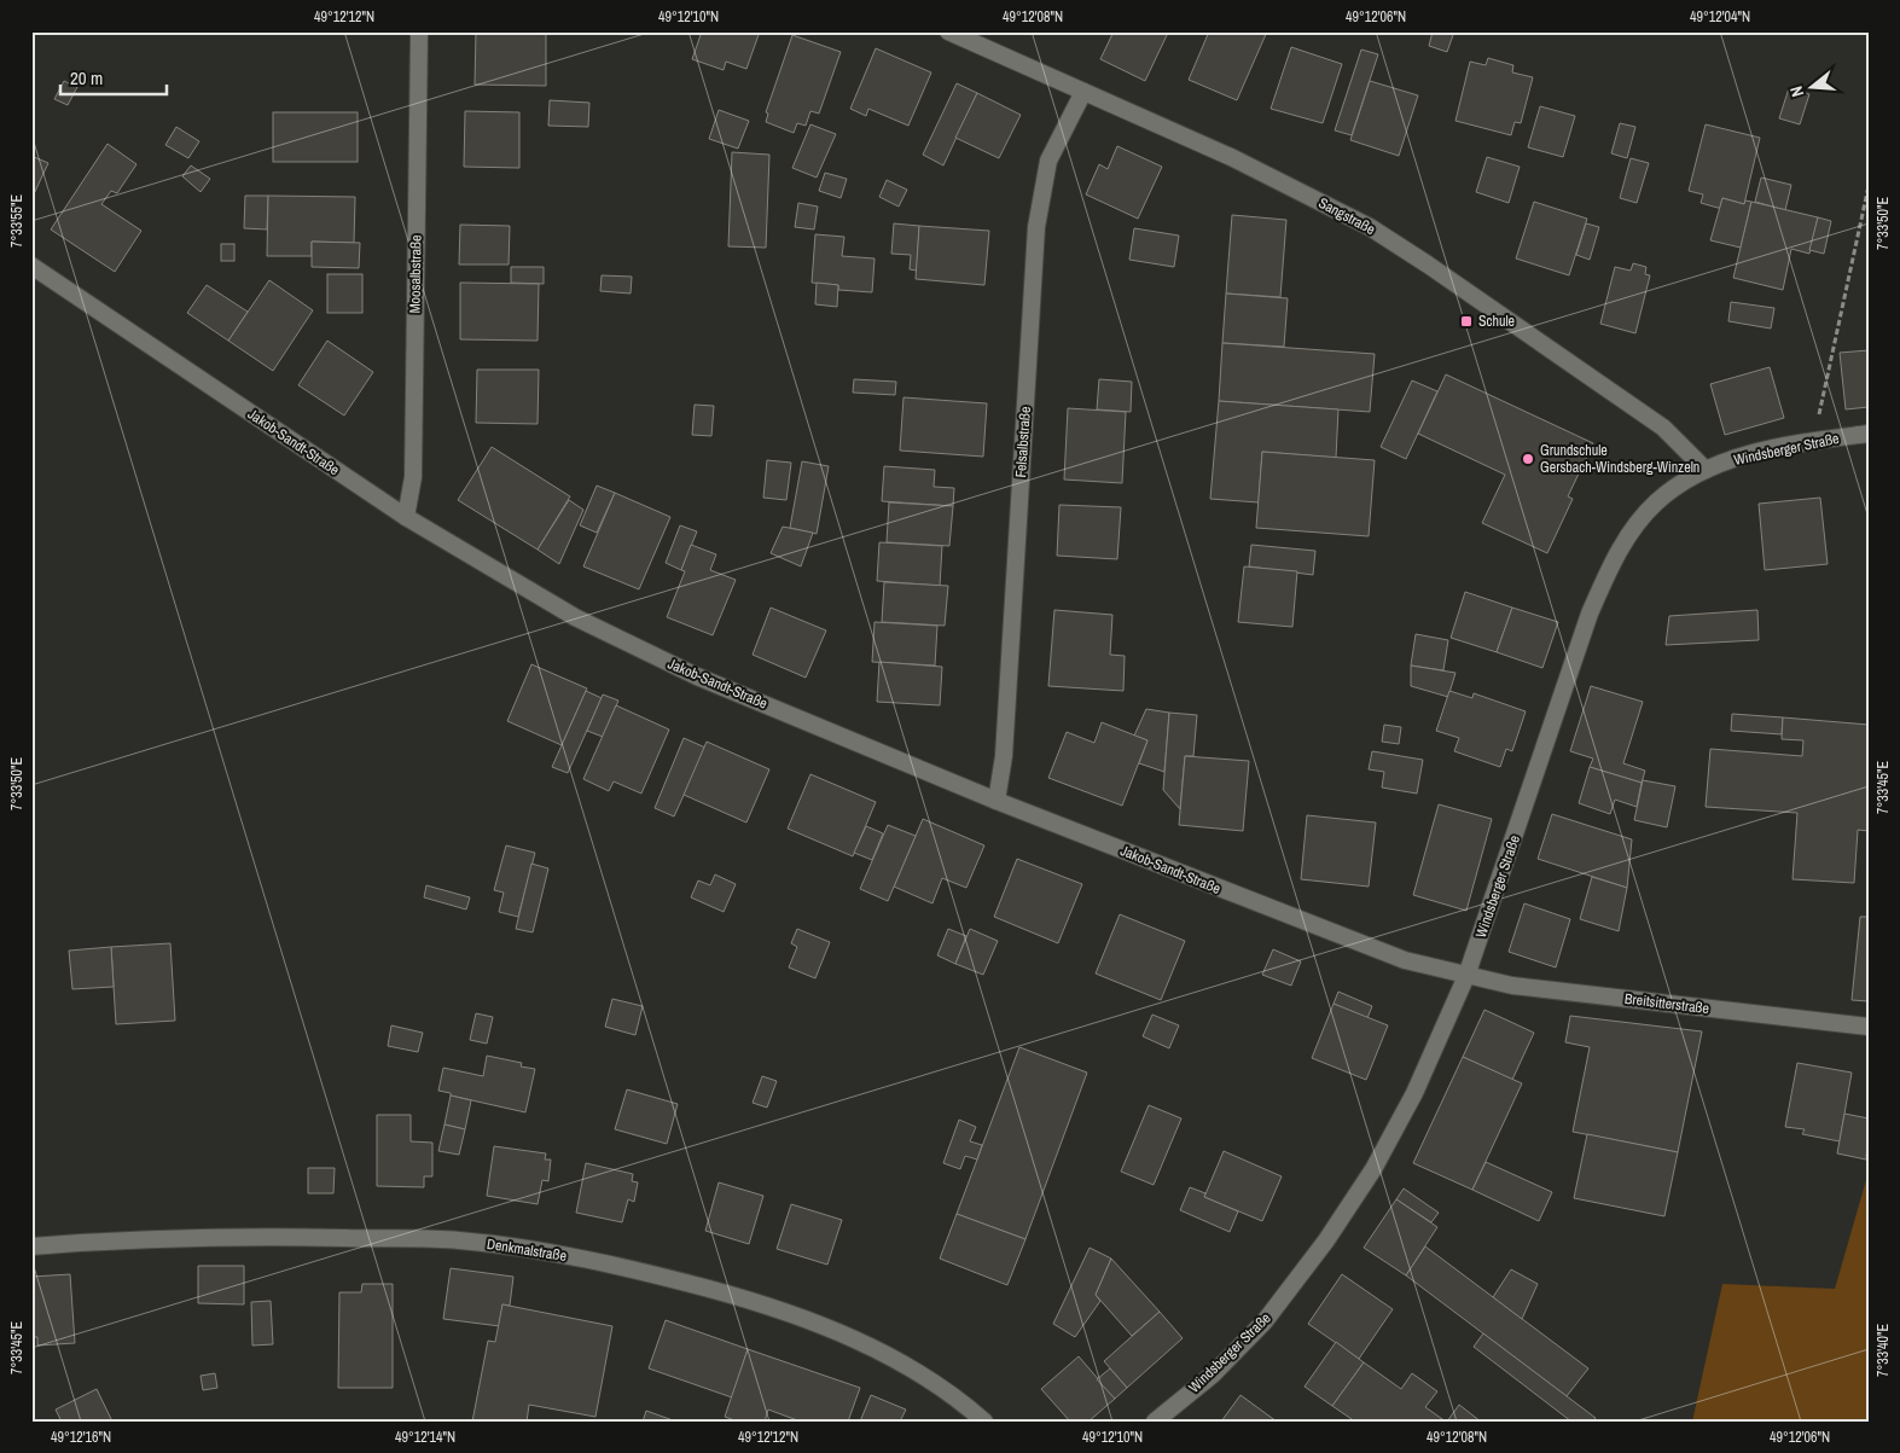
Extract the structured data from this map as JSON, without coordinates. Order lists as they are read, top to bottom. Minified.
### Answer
{"streets":{"street":["Sangstraße","Moosalbstraße","Jakob-Sandt-Straße","Felsalbstraße","Windsberger Straße","Breitsitterstraße","Denkmalstraße"]},"crossings":[["Sangstraße","Felsalbstraße"],["Sangstraße","Windsberger Straße"],["Moosalbstraße","Jakob-Sandt-Straße"],["Jakob-Sandt-Straße","Felsalbstraße"],["Jakob-Sandt-Straße","Windsberger Straße"],["Jakob-Sandt-Straße","Breitsitterstraße"],["Windsberger Straße","Breitsitterstraße"]],"places":{"transit":["Schule"],"other":["Grundschule Gersbach-Windsberg-Winzeln"]},"scale_bar":"20 m","north":"left","coordinates":["49°12'12\"N","49°12'10\"N","49°12'08\"N","49°12'06\"N","49°12'04\"N","7°33'55\"E","7°33'50\"E","7°33'45\"E","7°33'40\"E","49°12'16\"N","49°12'14\"N"]}
